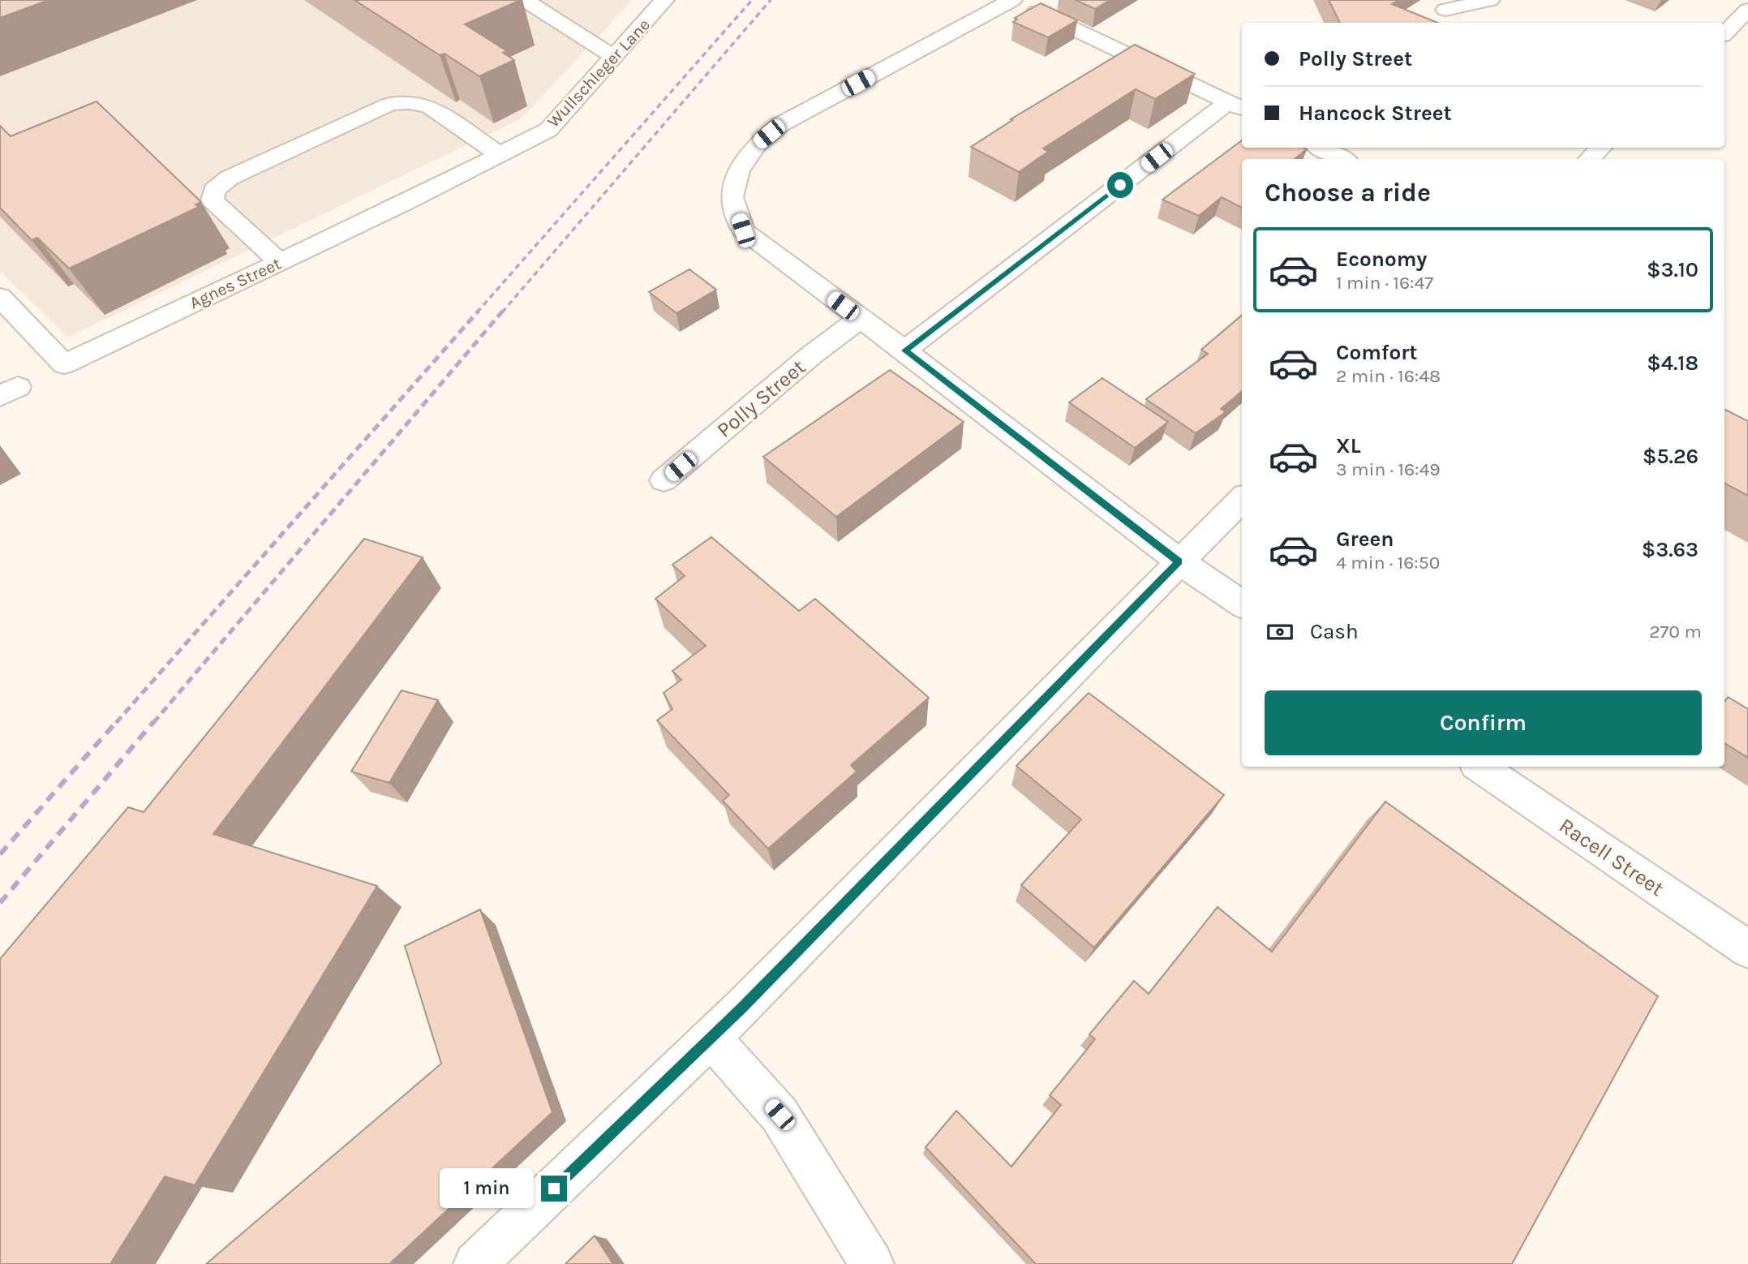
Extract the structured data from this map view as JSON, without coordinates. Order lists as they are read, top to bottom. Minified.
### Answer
{"streets":{"street":["Wullschleger Lane","Agnes Street","Polly Street","Racell Street"]},"crossings":[["Wullschleger Lane","Agnes Street"]],"page":{"banner":["Polly Street","Hancock Street"],"heading":"Choose a ride","list":[{"name":"Economy","note":"1 min · 16:47","value":"$3.10"},{"name":"Comfort","note":"2 min · 16:48","value":"$4.18"},{"name":"XL","note":"3 min · 16:49","value":"$5.26"},{"name":"Green","note":"4 min · 16:50","value":"$3.63"}],"pay":["Cash","270 m"],"buttons":"Confirm","bubble":"1 min"}}
